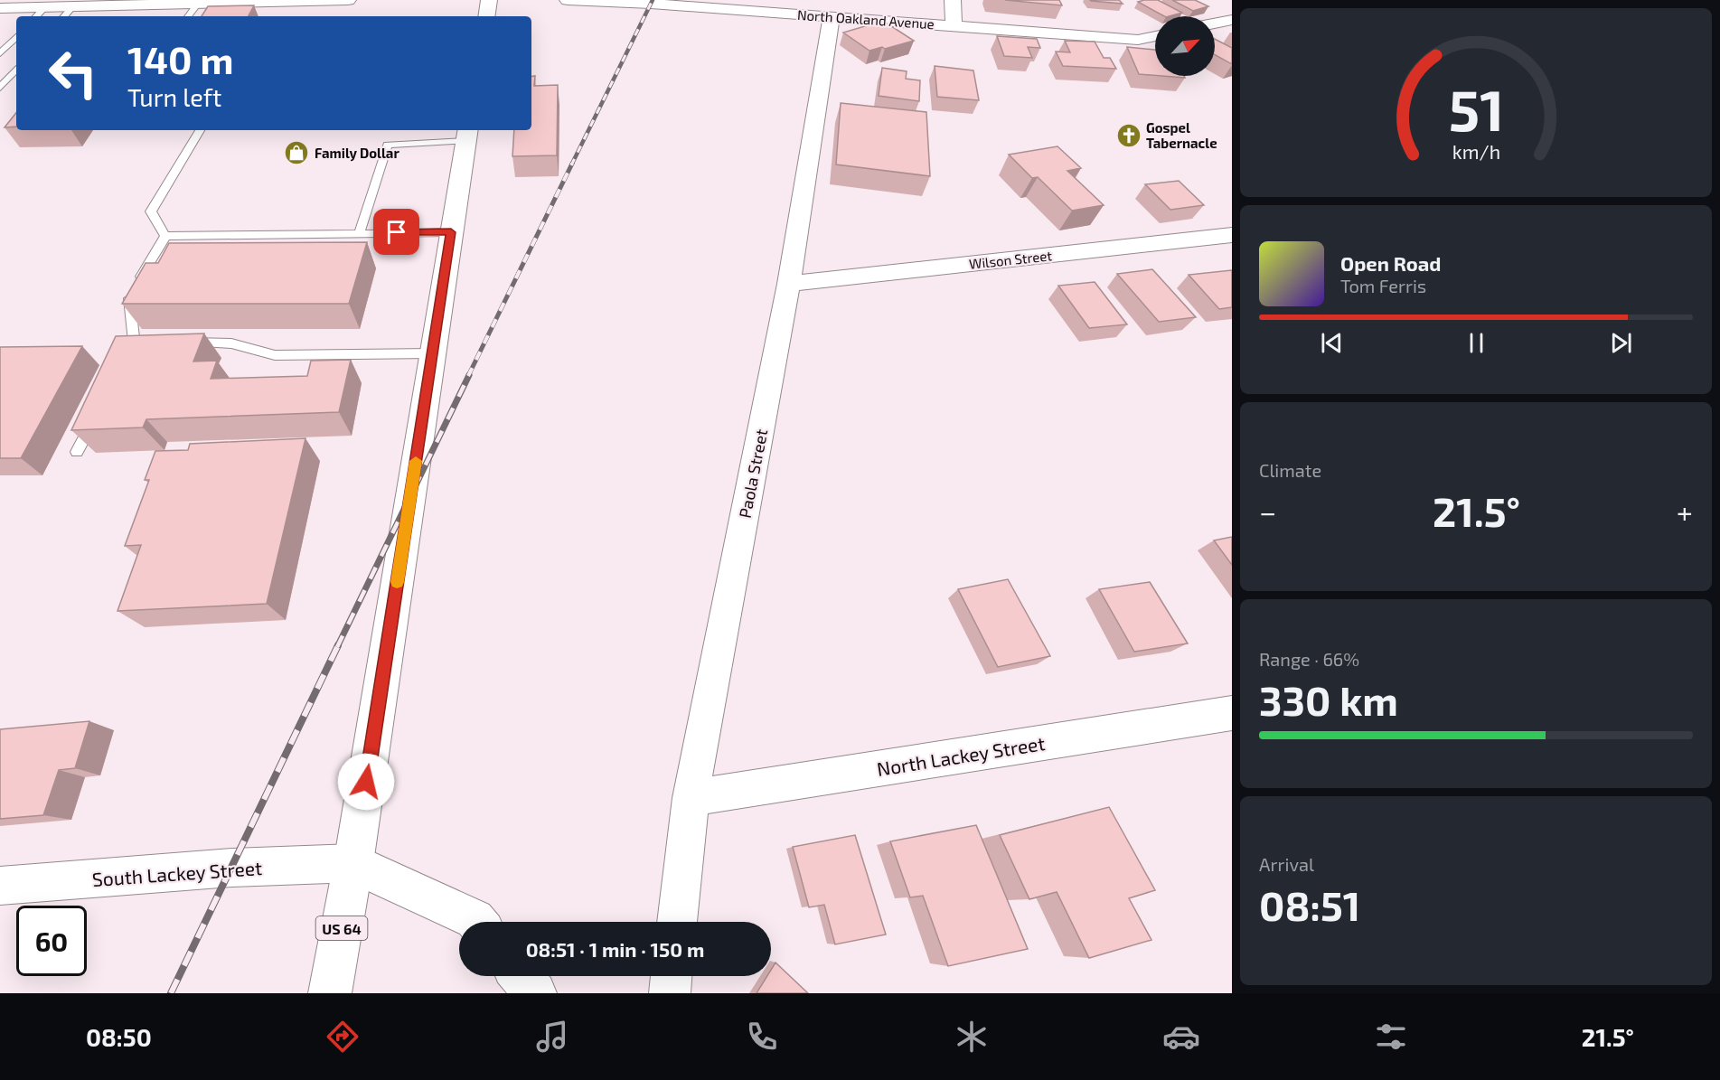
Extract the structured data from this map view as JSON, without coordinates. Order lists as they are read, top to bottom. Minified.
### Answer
{"streets":{"main road":["US 64"],"street":["North Oakland Avenue","Wilson Street","Paola Street","North Lackey Street","South Lackey Street"]},"crossings":[["North Oakland Avenue","Paola Street"],["Wilson Street","Paola Street"],["Paola Street","North Lackey Street"],["South Lackey Street","US 64"]],"places":{"church":["Gospel Tabernacle"],"shop":["Family Dollar"]},"north":"top right","page":{"turn":["140 m","Turn left"],"song":["Open Road","Tom Ferris"],"tile":["Climate",["Range · 66%","330 km"],["Arrival","08:51"]],"heat":["−","21.5°","+"],"limit":"60","trip":"08:51 · 1 min · 150 m","tabs":["08:50","21.5°"],"gauge":["51","km/h"]}}
